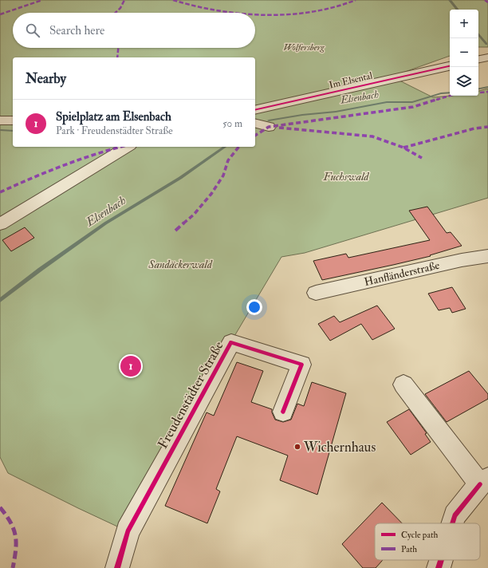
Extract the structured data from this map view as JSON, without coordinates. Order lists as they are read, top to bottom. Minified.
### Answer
{"streets":{"street":["Im Elsental","Hanfländerstraße","Freudenstädter Straße"]},"water":["Elsenbach"],"parks":["Wolfersberg","Fuchswald","Sandäckerwald"],"places":["Wichernhaus"],"legend":["Cycle path","Path"],"page":{"map_buttons":["+","−"],"search":"Search here","heading":"Nearby","list":[{"mark":"1","name":"Spielplatz am Elsenbach","note":"Park · Freudenstädter Straße","value":"50 m"}],"pins":"1"}}
